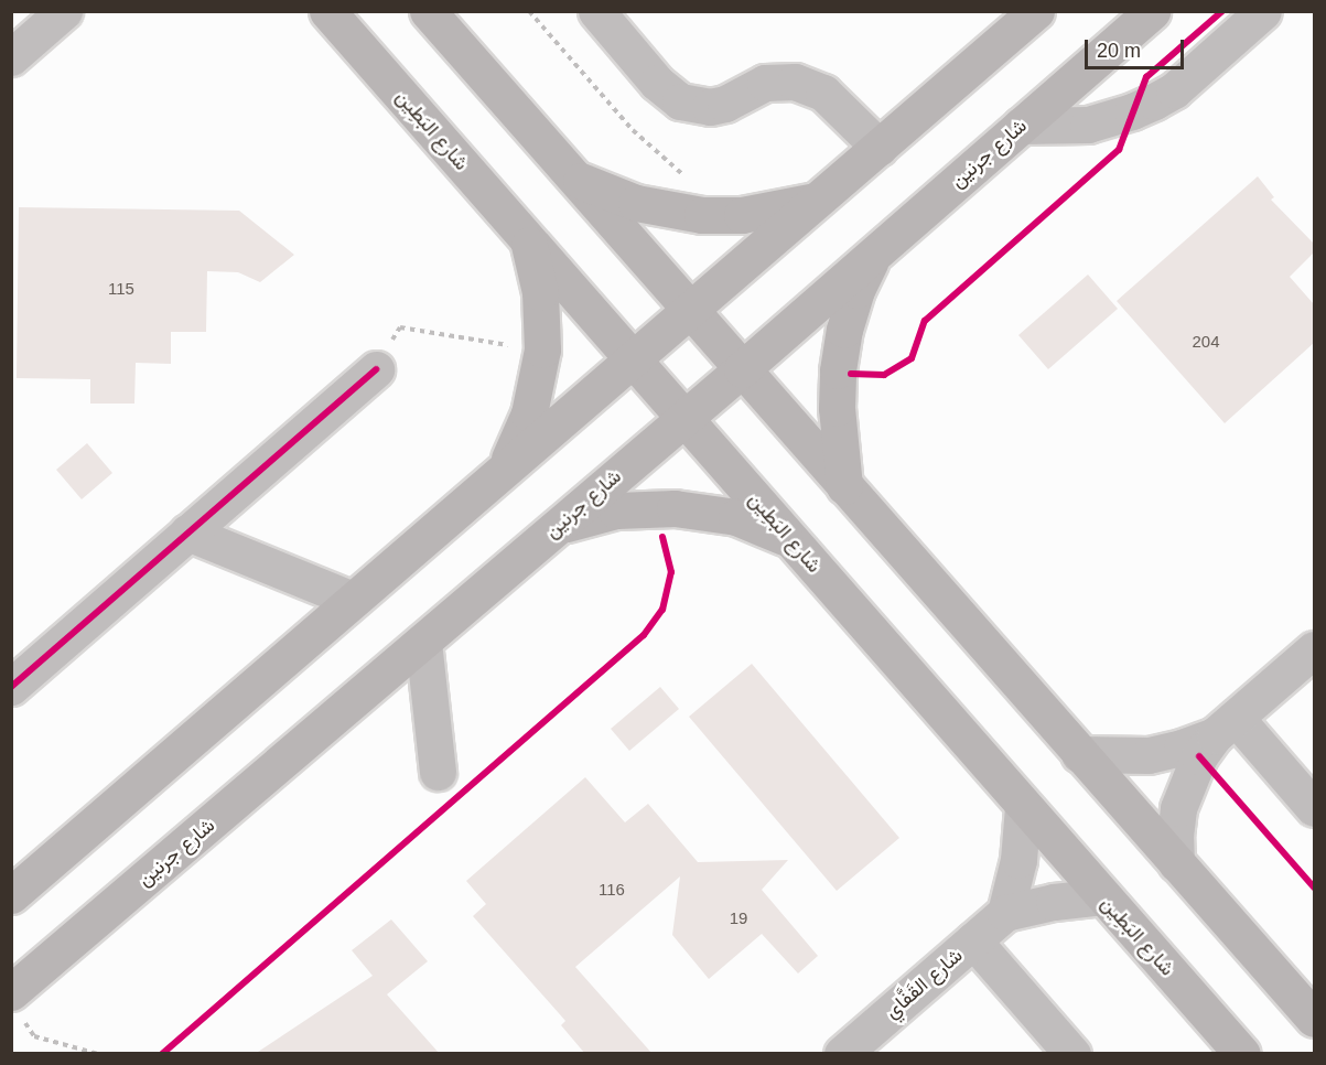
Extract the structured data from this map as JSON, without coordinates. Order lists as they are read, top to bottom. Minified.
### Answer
{"streets":{"main road":["شارع البَطِين","شارع جرنين"],"street":["شارع القَفَّاي"]},"crossings":[["شارع البَطِين","شارع جرنين"],["شارع البَطِين","شارع القَفَّاي"]],"house_numbers":["115","204","116","19"],"scale_bar":"20 m"}
